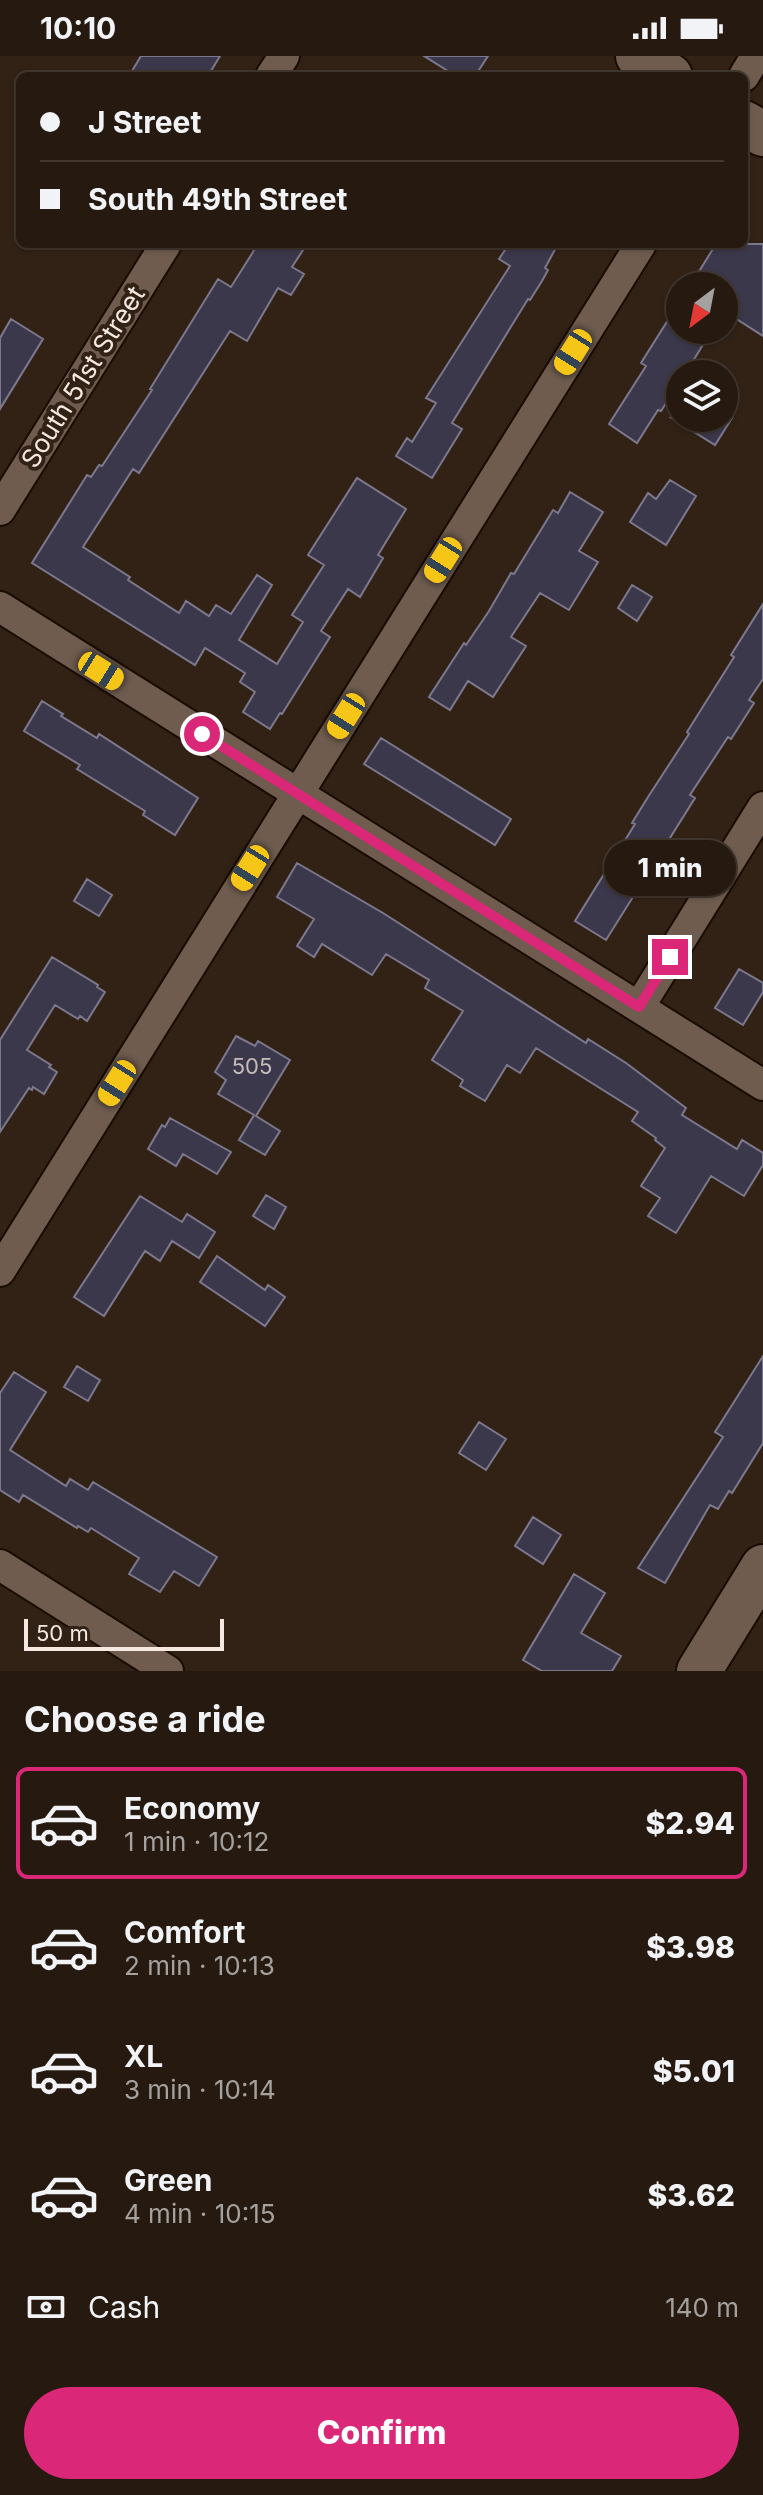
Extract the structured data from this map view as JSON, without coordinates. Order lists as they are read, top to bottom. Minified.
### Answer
{"streets":{"street":["South 51st Street"]},"house_numbers":["505"],"scale_bar":"50 m","north":"bottom left","page":{"status":"10:10","banner":["J Street","South 49th Street"],"bubble":"1 min","scale":"50 m","heading":"Choose a ride","list":[{"name":"Economy","note":"1 min · 10:12","value":"$2.94"},{"name":"Comfort","note":"2 min · 10:13","value":"$3.98"},{"name":"XL","note":"3 min · 10:14","value":"$5.01"},{"name":"Green","note":"4 min · 10:15","value":"$3.62"}],"pay":["Cash","140 m"],"buttons":"Confirm"}}
